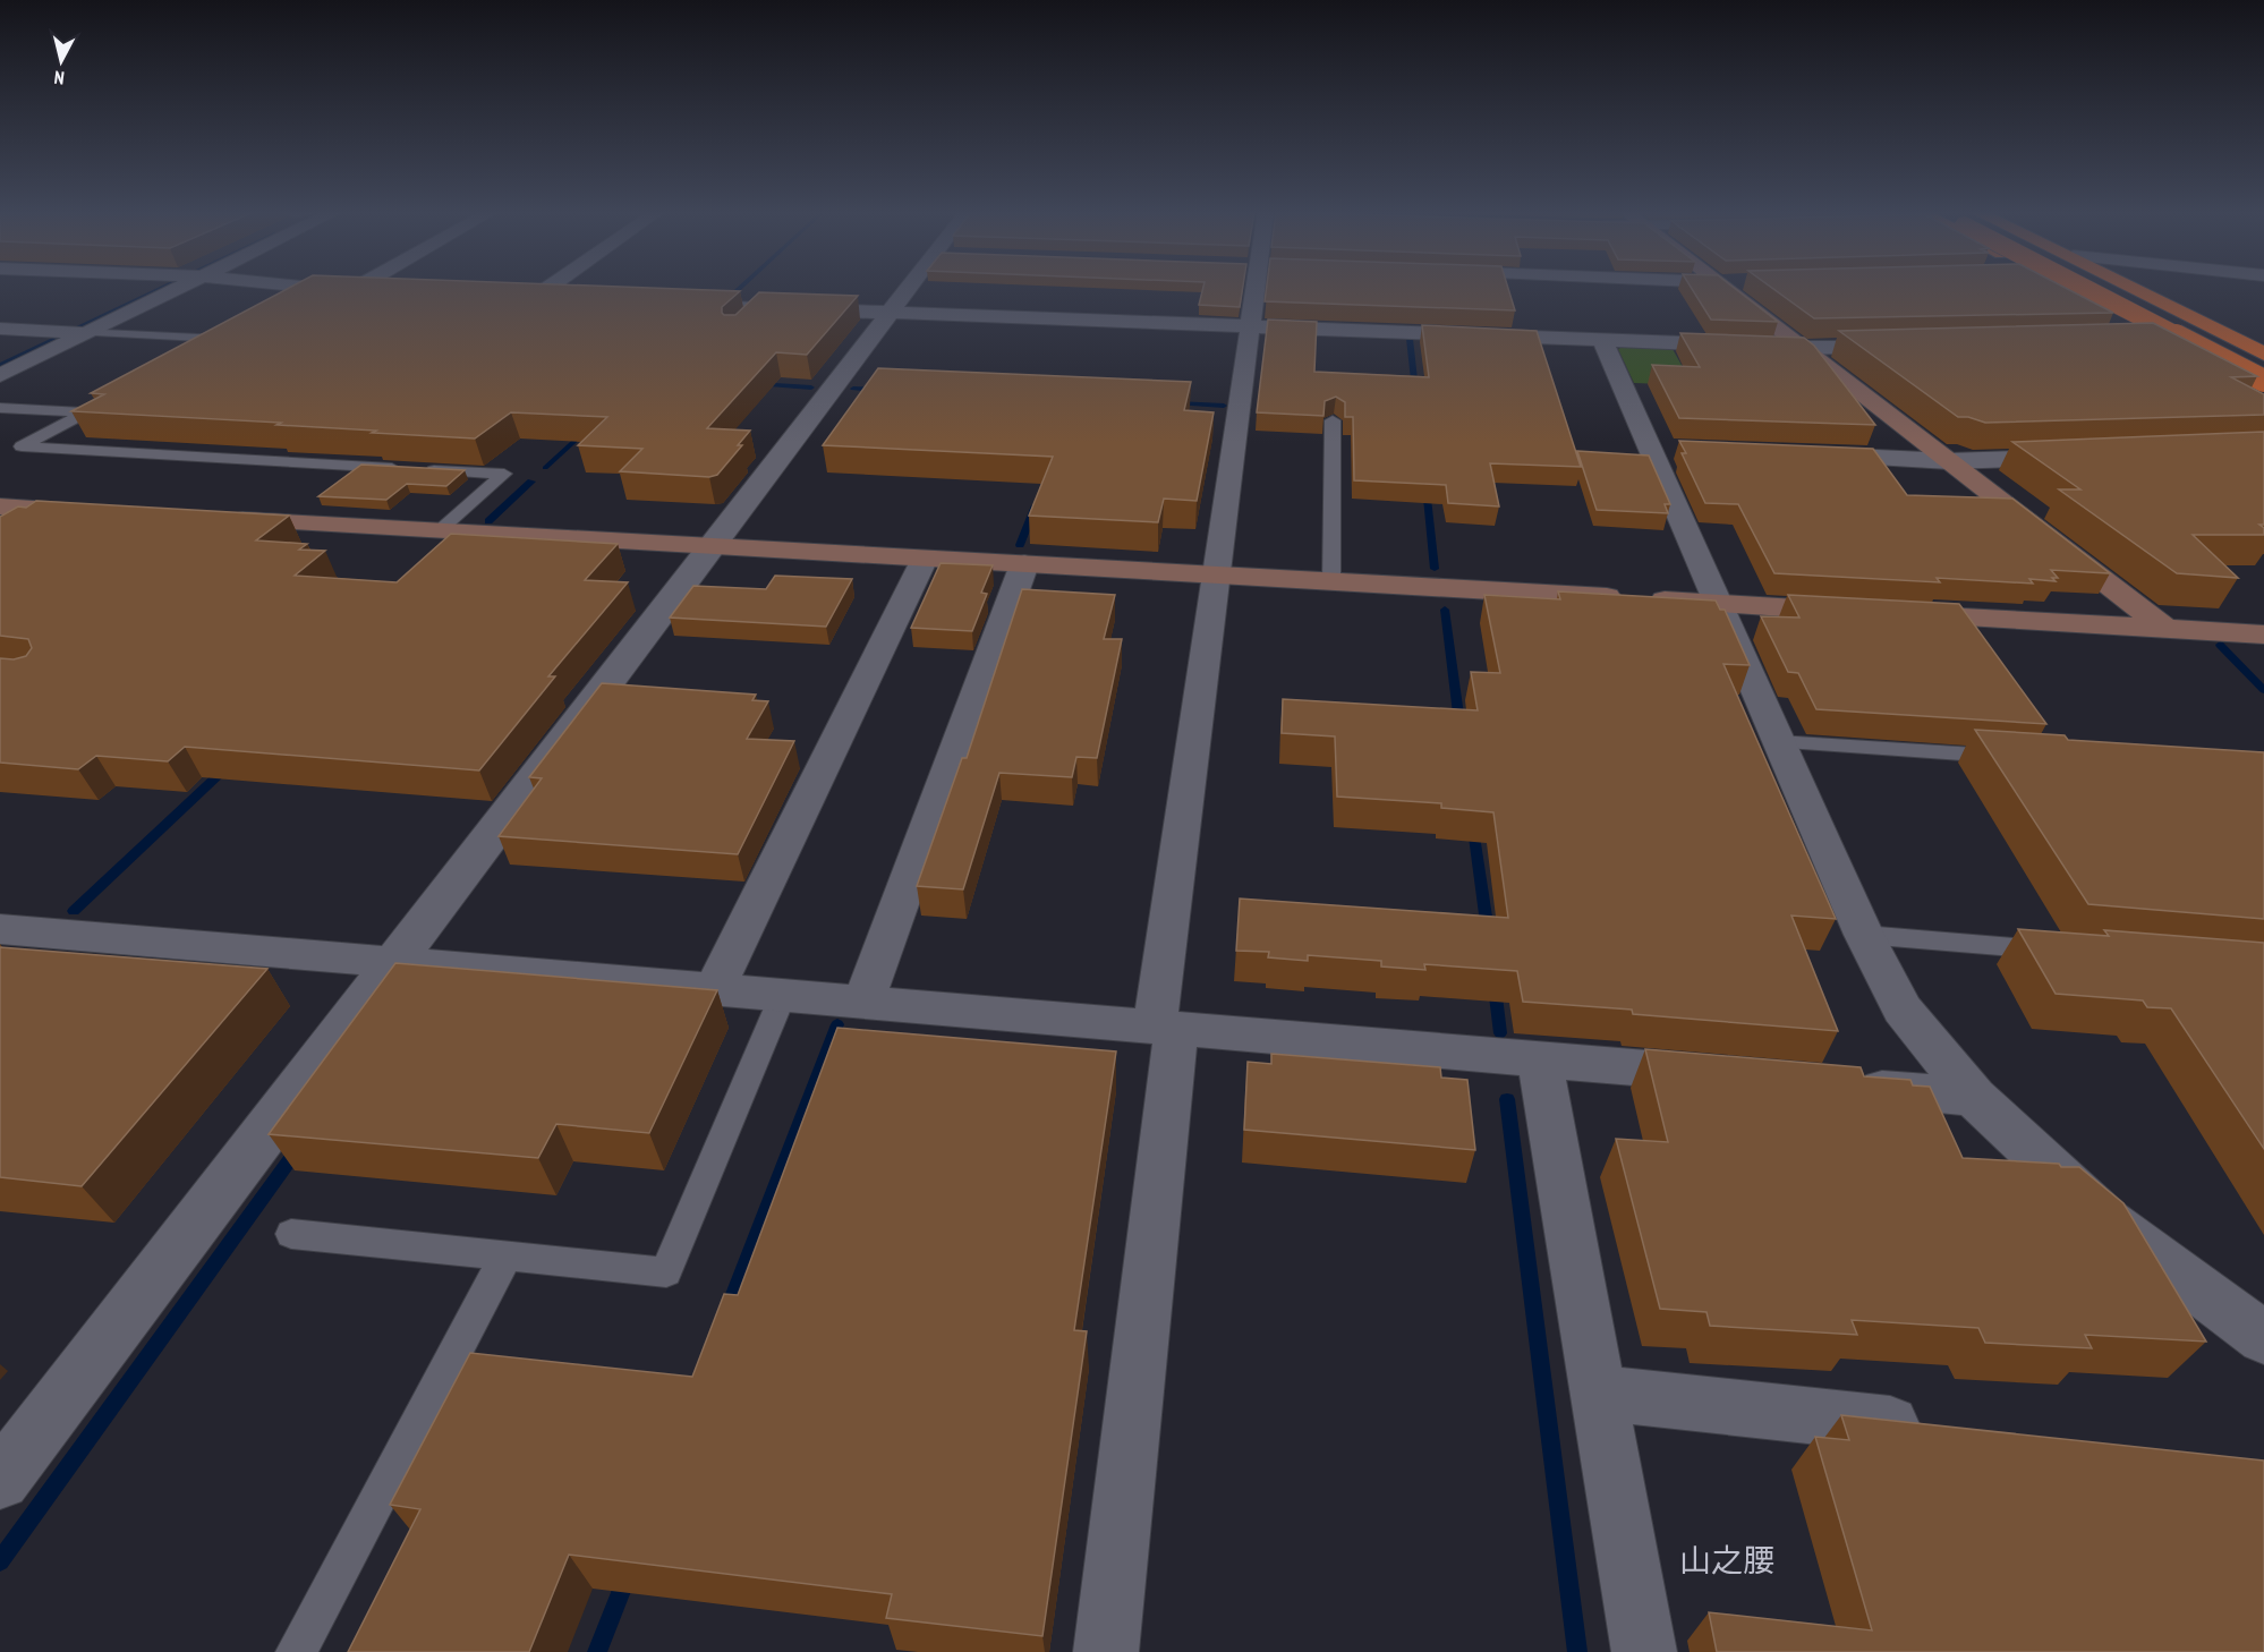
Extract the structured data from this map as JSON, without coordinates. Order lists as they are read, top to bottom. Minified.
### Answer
{"districts":["山之腰"],"north":"bottom"}
